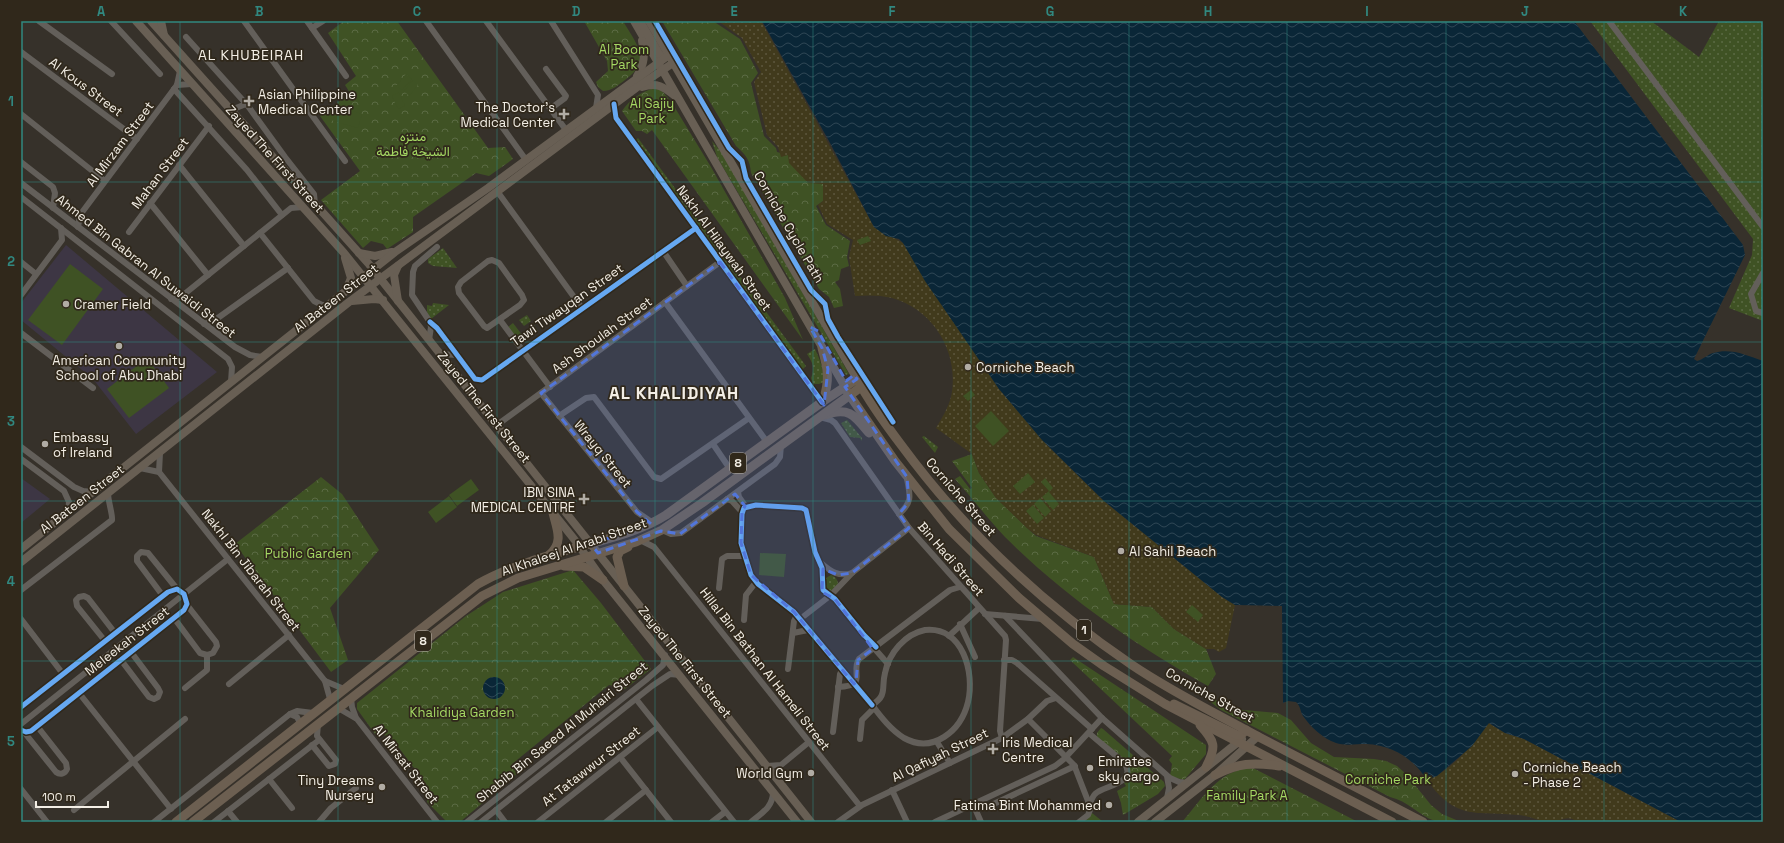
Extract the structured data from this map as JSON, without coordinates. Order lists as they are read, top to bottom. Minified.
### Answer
{"streets":{"highway":["8","Corniche Street","Al Khaleej Al Arabi Street","1"],"main road":["Zayed The First Street","Al Bateen Street"],"street":["Al Kous Street","Al Mirzam Street","Mahan Street","Nakhl Al Hilaywah Street","Ahmed Bin Gabran Al Suwaidi Street","Tawi Tiwayqan Street","Ash Shoulah Street","Wrayq Street","Bin Hadi Street","Nakhl Bin Jibarah Street","Meleekah Street","Hillal Bin Bathan Al Hameli Street","Shabib Bin Saeed Al Muhairi Street","Al Qafiyah Street","Al Mirsat Street","At Tatawwur Street"],"cycle path":["Corniche Cycle Path"]},"crossings":[["Al Kous Street","Al Mirzam Street"],["Al Mirzam Street","Zayed The First Street"],["Al Mirzam Street","Ahmed Bin Gabran Al Suwaidi Street"],["Zayed The First Street","Al Bateen Street"],["Zayed The First Street","Ash Shoulah Street"],["Zayed The First Street","Al Khaleej Al Arabi Street"],["Zayed The First Street","Shabib Bin Saeed Al Muhairi Street"],["Nakhl Al Hilaywah Street","Al Bateen Street"],["Nakhl Al Hilaywah Street","Tawi Tiwayqan Street"],["Nakhl Al Hilaywah Street","Ash Shoulah Street"],["Nakhl Al Hilaywah Street","Al Khaleej Al Arabi Street"],["Ahmed Bin Gabran Al Suwaidi Street","Al Bateen Street"],["Al Bateen Street","Corniche Street"],["Ash Shoulah Street","Wrayq Street"],["Wrayq Street","Al Khaleej Al Arabi Street"],["Corniche Street","Al Khaleej Al Arabi Street"],["Al Khaleej Al Arabi Street","Bin Hadi Street"],["Al Khaleej Al Arabi Street","Nakhl Bin Jibarah Street"],["Al Khaleej Al Arabi Street","Al Mirsat Street"],["Bin Hadi Street","Al Qafiyah Street"],["Nakhl Bin Jibarah Street","Meleekah Street"],["Hillal Bin Bathan Al Hameli Street","Al Qafiyah Street"]],"districts":["AL KHUBEIRAH","AL KHALIDIYAH"],"parks":["Al Boom Park","Al Sajiy Park","منتزه الشيخة فاطمة","Public Garden","Khalidiya Garden","Corniche Park","Family Park A"],"places":{"health":["Asian Philippine Medical Center","The Doctor's Medical Center","IBN SINA MEDICAL CENTRE","Iris Medical Centre"],"other":["Cramer Field","American Community School of Abu Dhabi","Corniche Beach","Embassy of Ireland","Al Sahil Beach","Emirates sky cargo","World Gym","Corniche Beach - Phase 2","Tiny Dreams Nursery","Fatima Bint Mohammed"]},"scale_bar":"100 m","grid":{"columns":["A","B","C","D","E","F","G","H","I","J","K"],"rows":["1","2","3","4","5"]}}
